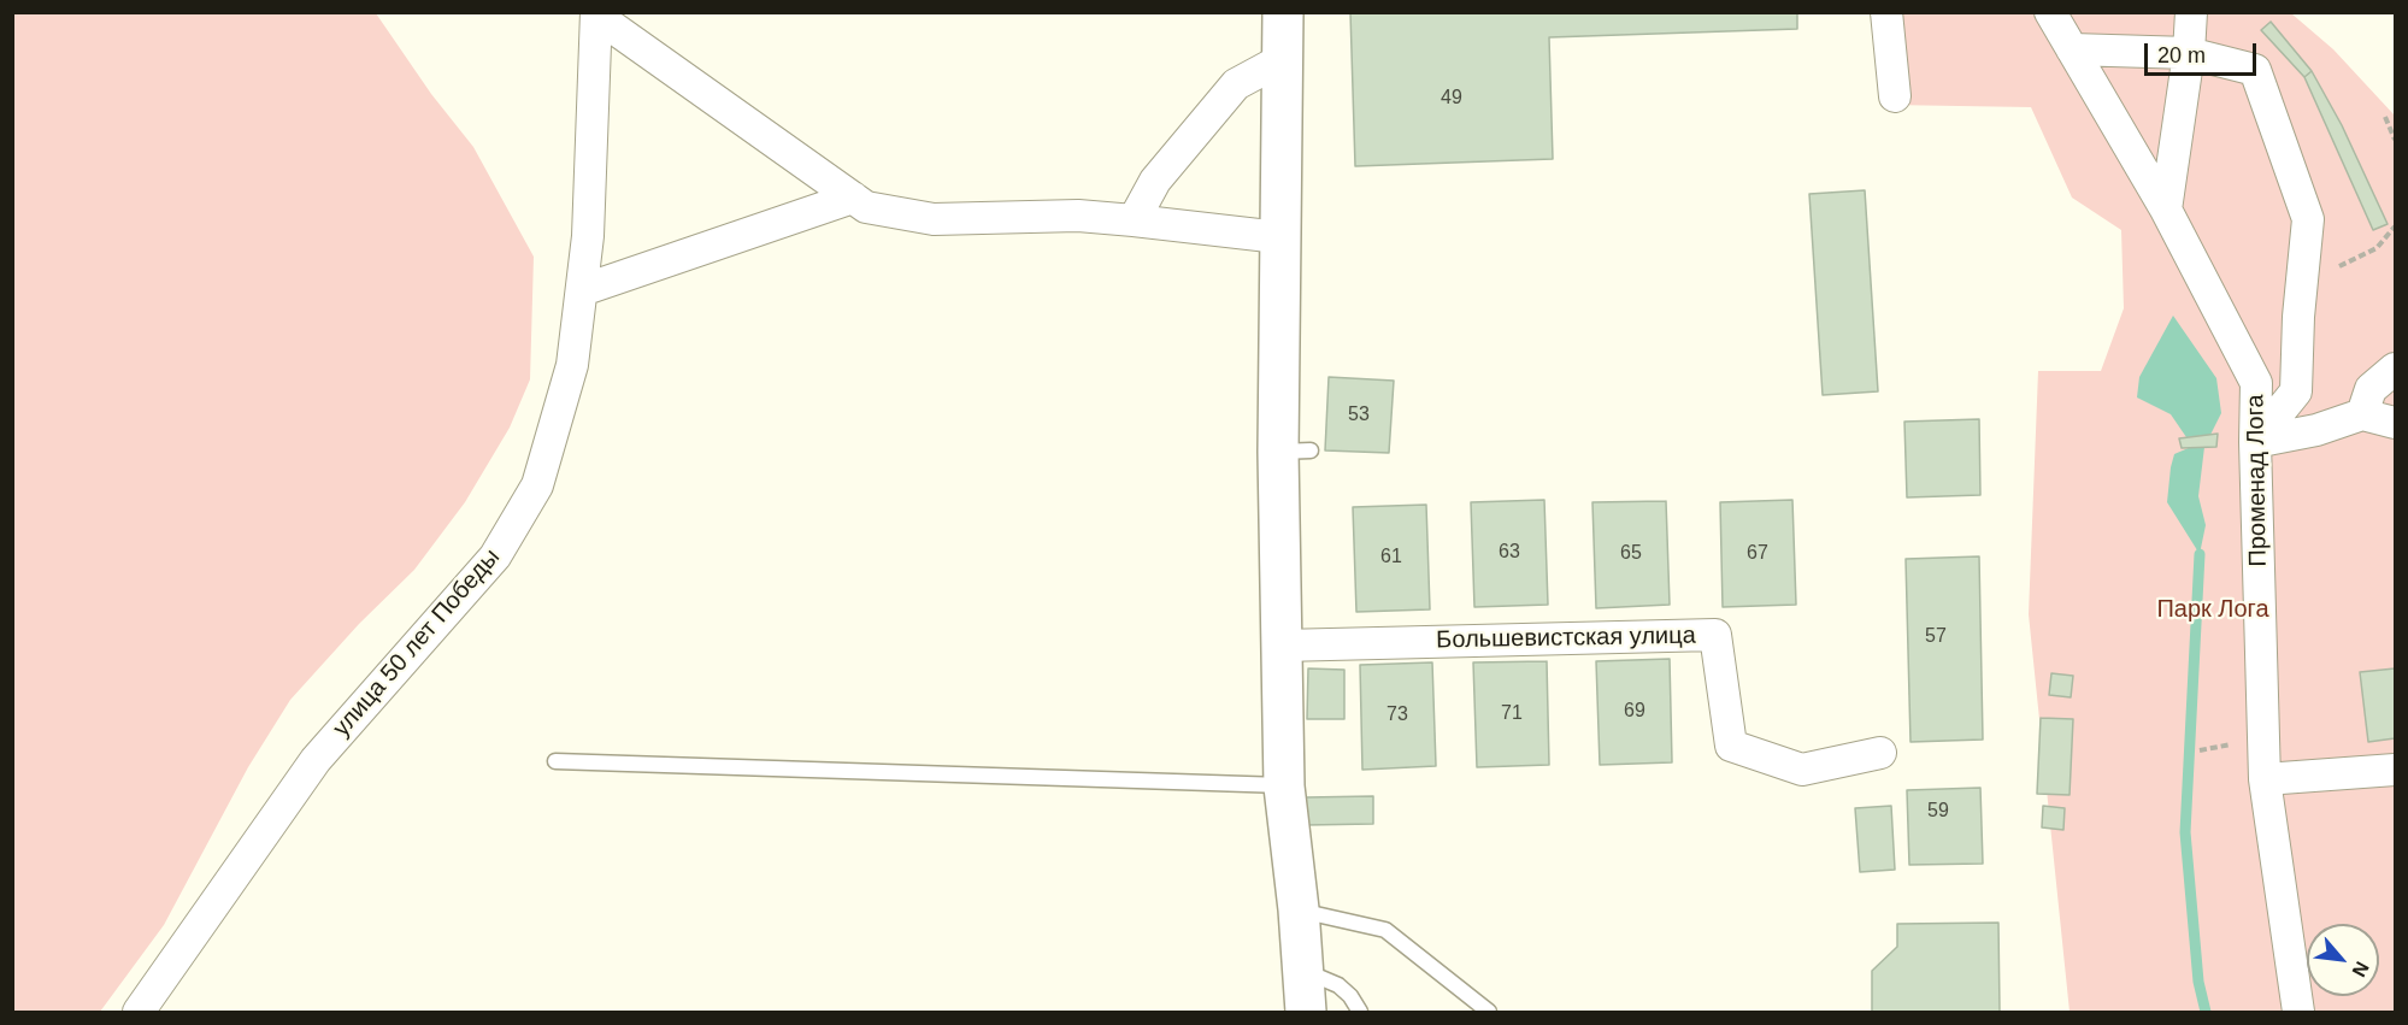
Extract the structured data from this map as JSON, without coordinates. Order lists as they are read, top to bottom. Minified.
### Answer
{"streets":{"street":["Променад Лога","Большевистская улица","улица 50 лет Победы"]},"parks":["Парк Лога"],"house_numbers":["49","53","63","65","67","61","57","69","71","73","59"],"scale_bar":"20 m","north":"bottom right"}
